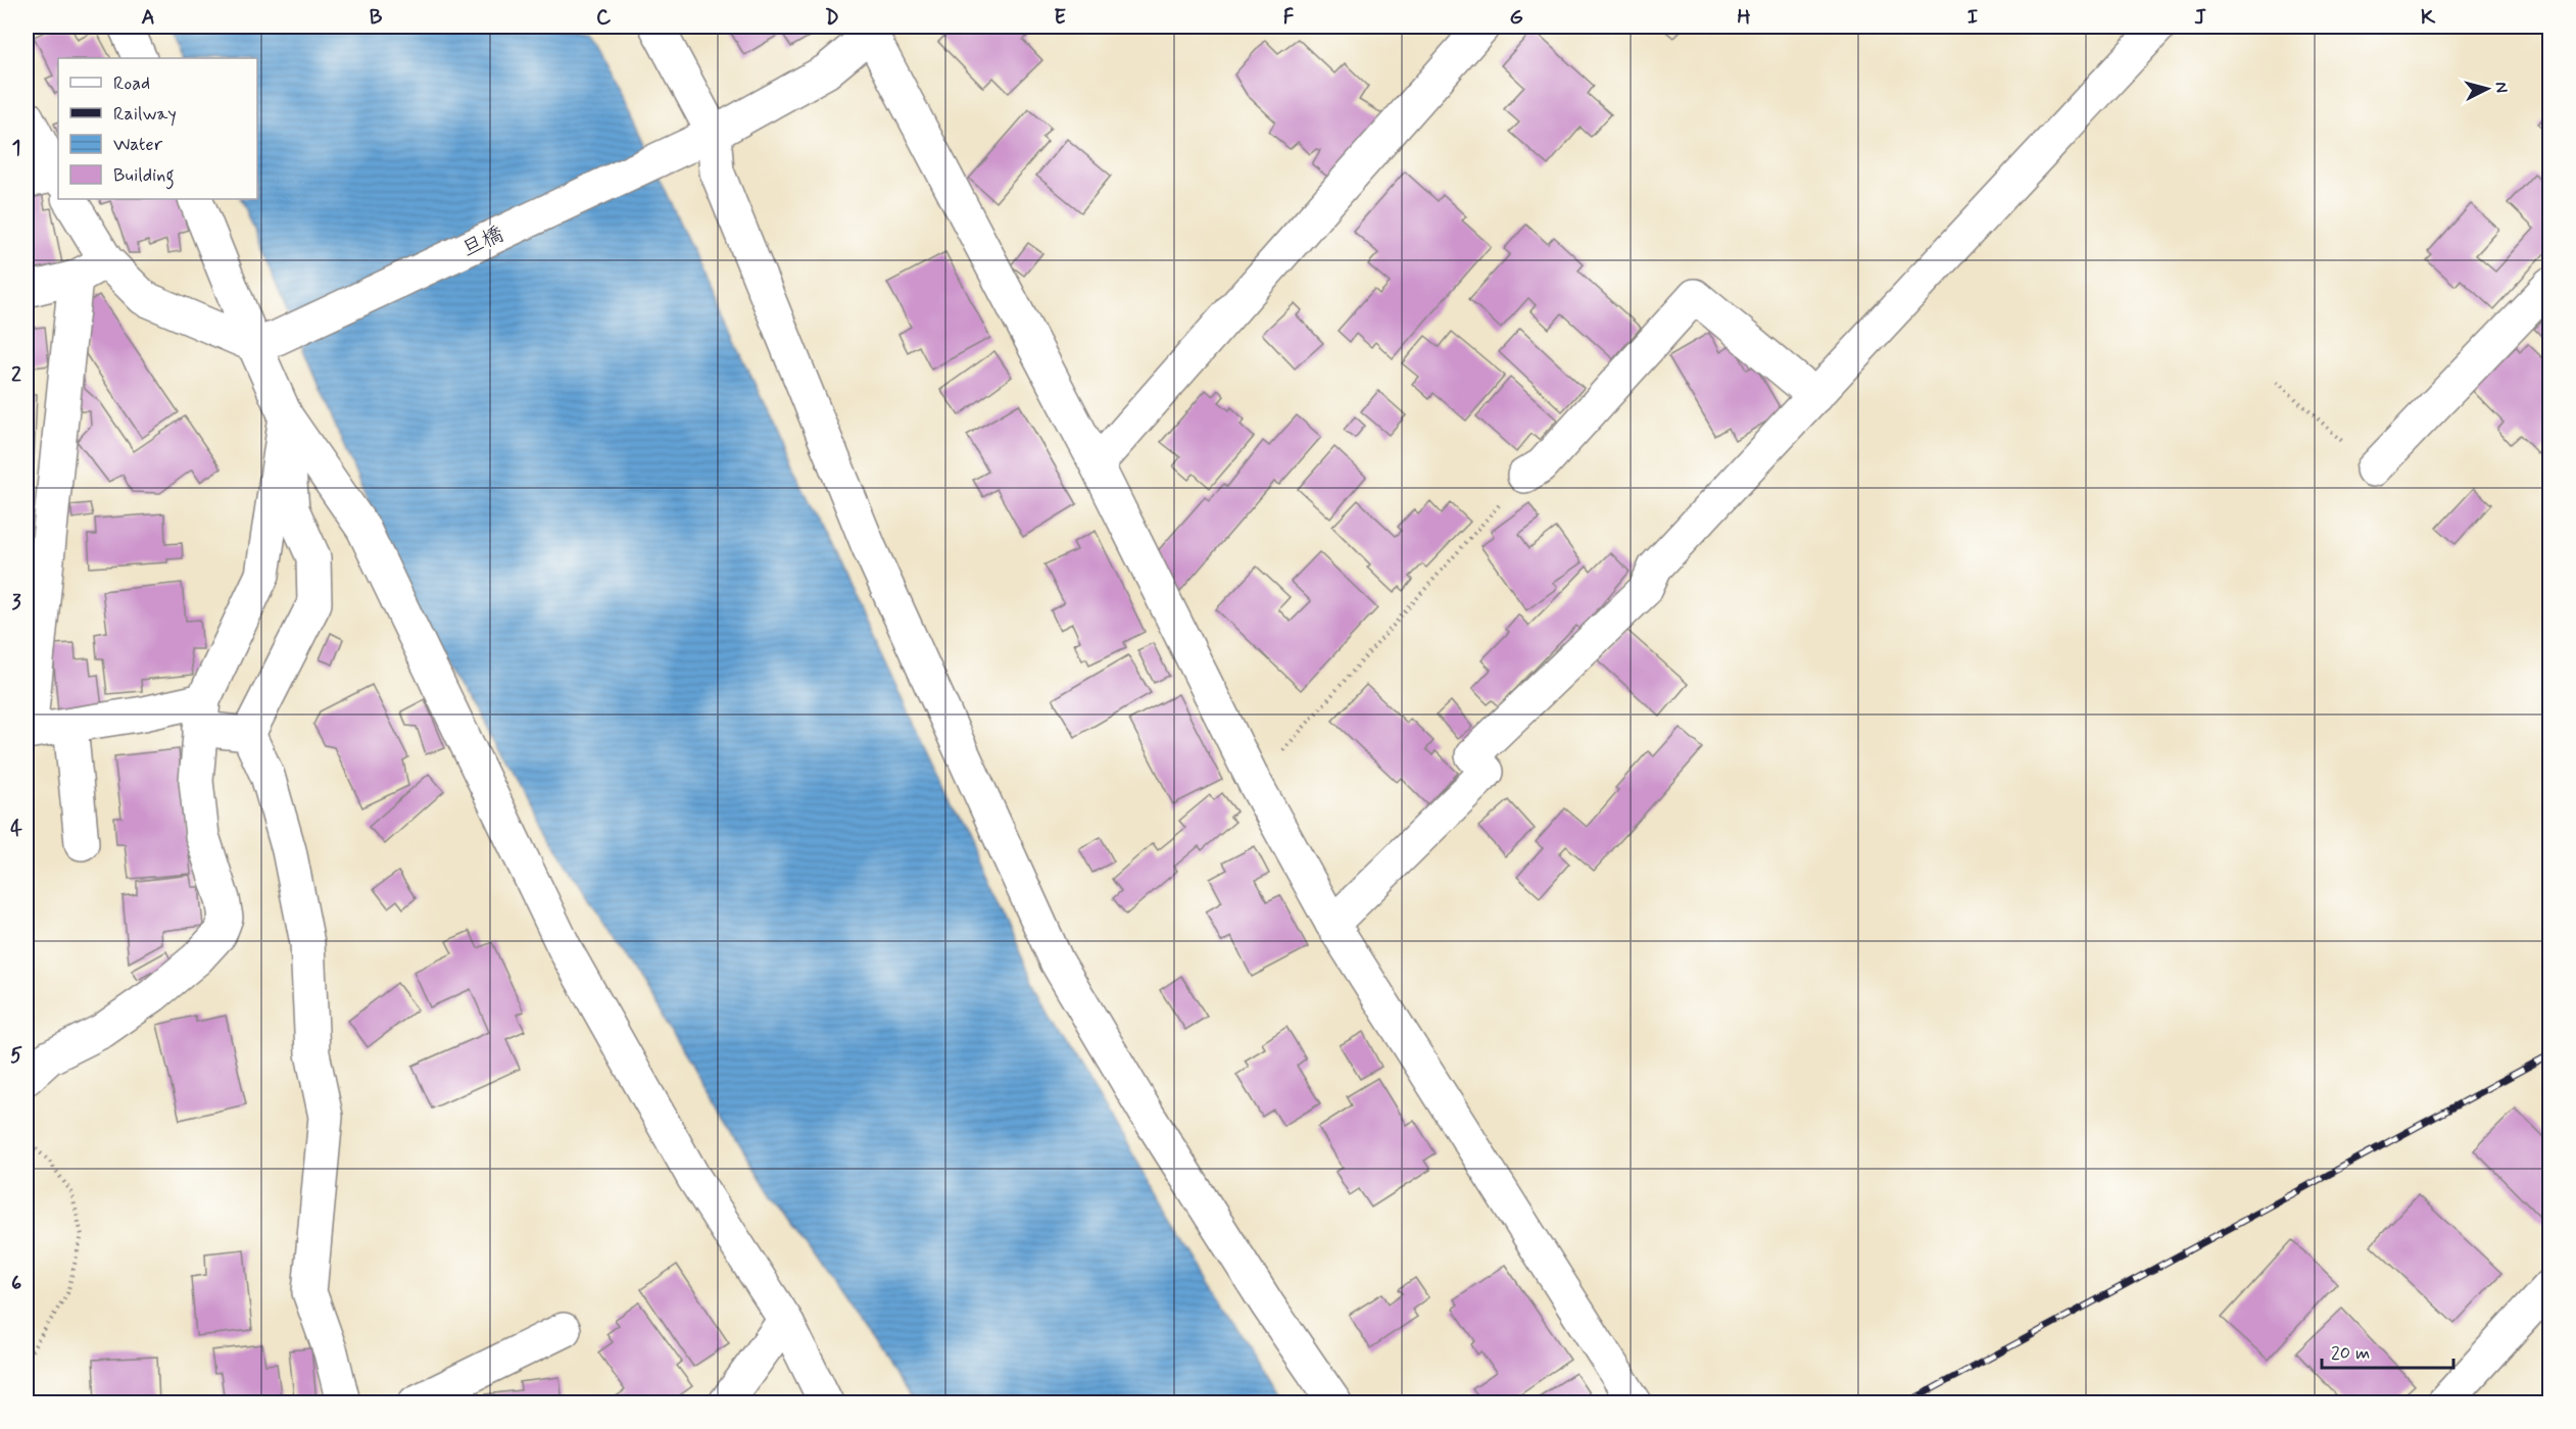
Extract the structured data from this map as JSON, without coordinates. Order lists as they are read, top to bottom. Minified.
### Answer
{"streets":{"street":["旦橋"]},"legend":["Road","Railway","Water","Building"],"scale_bar":"20 m","north":"right","grid":{"columns":["A","B","C","D","E","F","G","H","I","J","K"],"rows":["1","2","3","4","5","6"]}}
